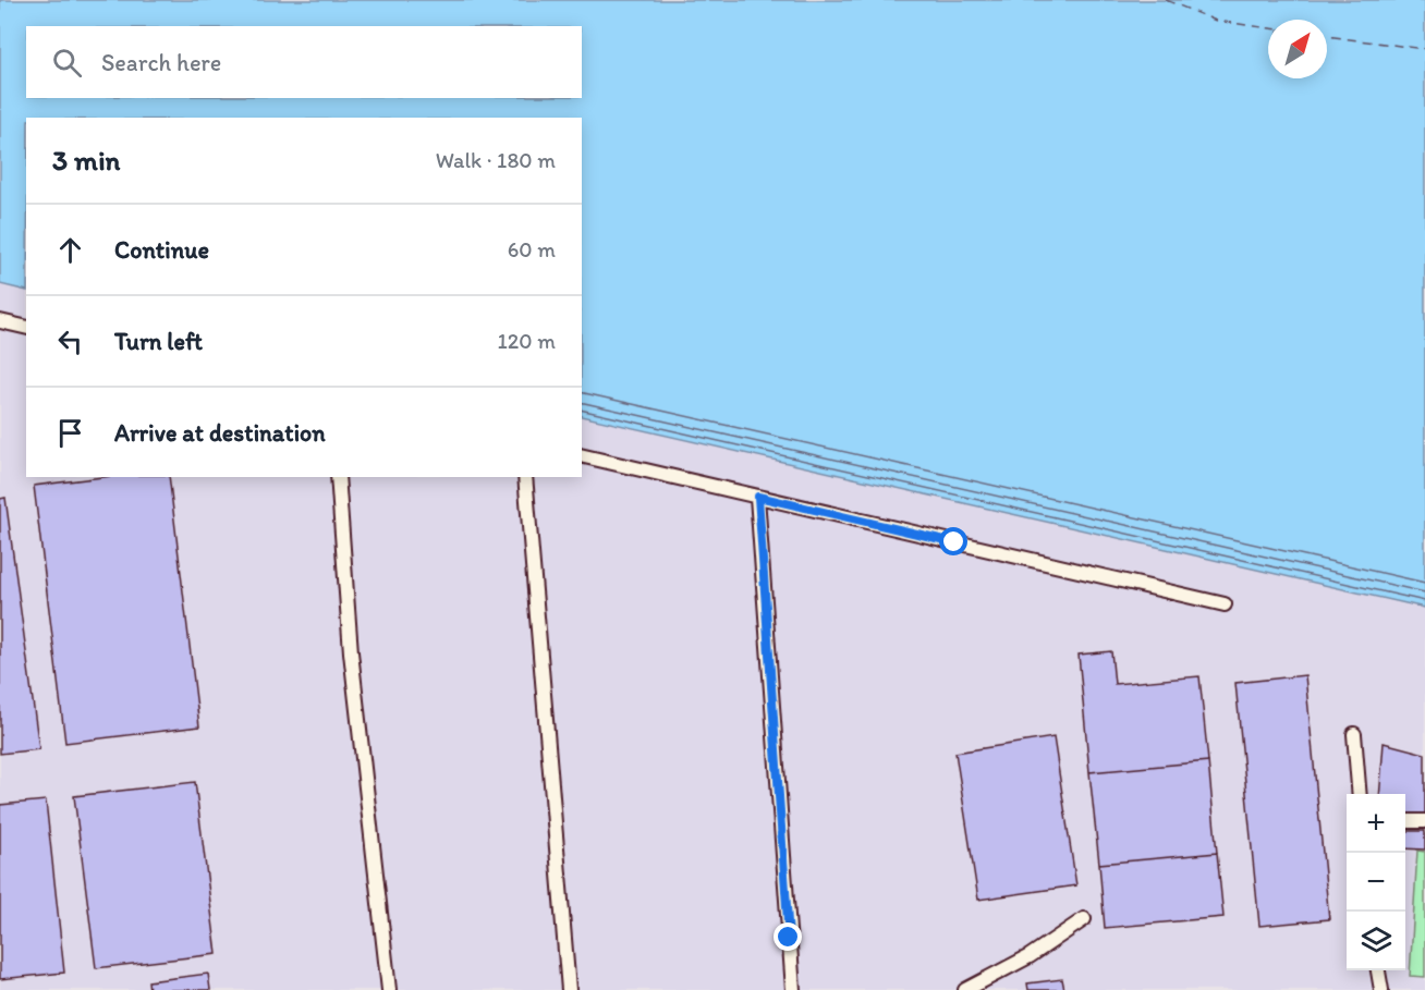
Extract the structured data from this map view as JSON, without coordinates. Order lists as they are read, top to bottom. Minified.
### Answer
{"north":"top right","page":{"search":"Search here","heading":["3 min","Walk · 180 m"],"list":[["Continue","60 m"],["Turn left","120 m"],"Arrive at destination"],"map_buttons":["+","−"]}}
